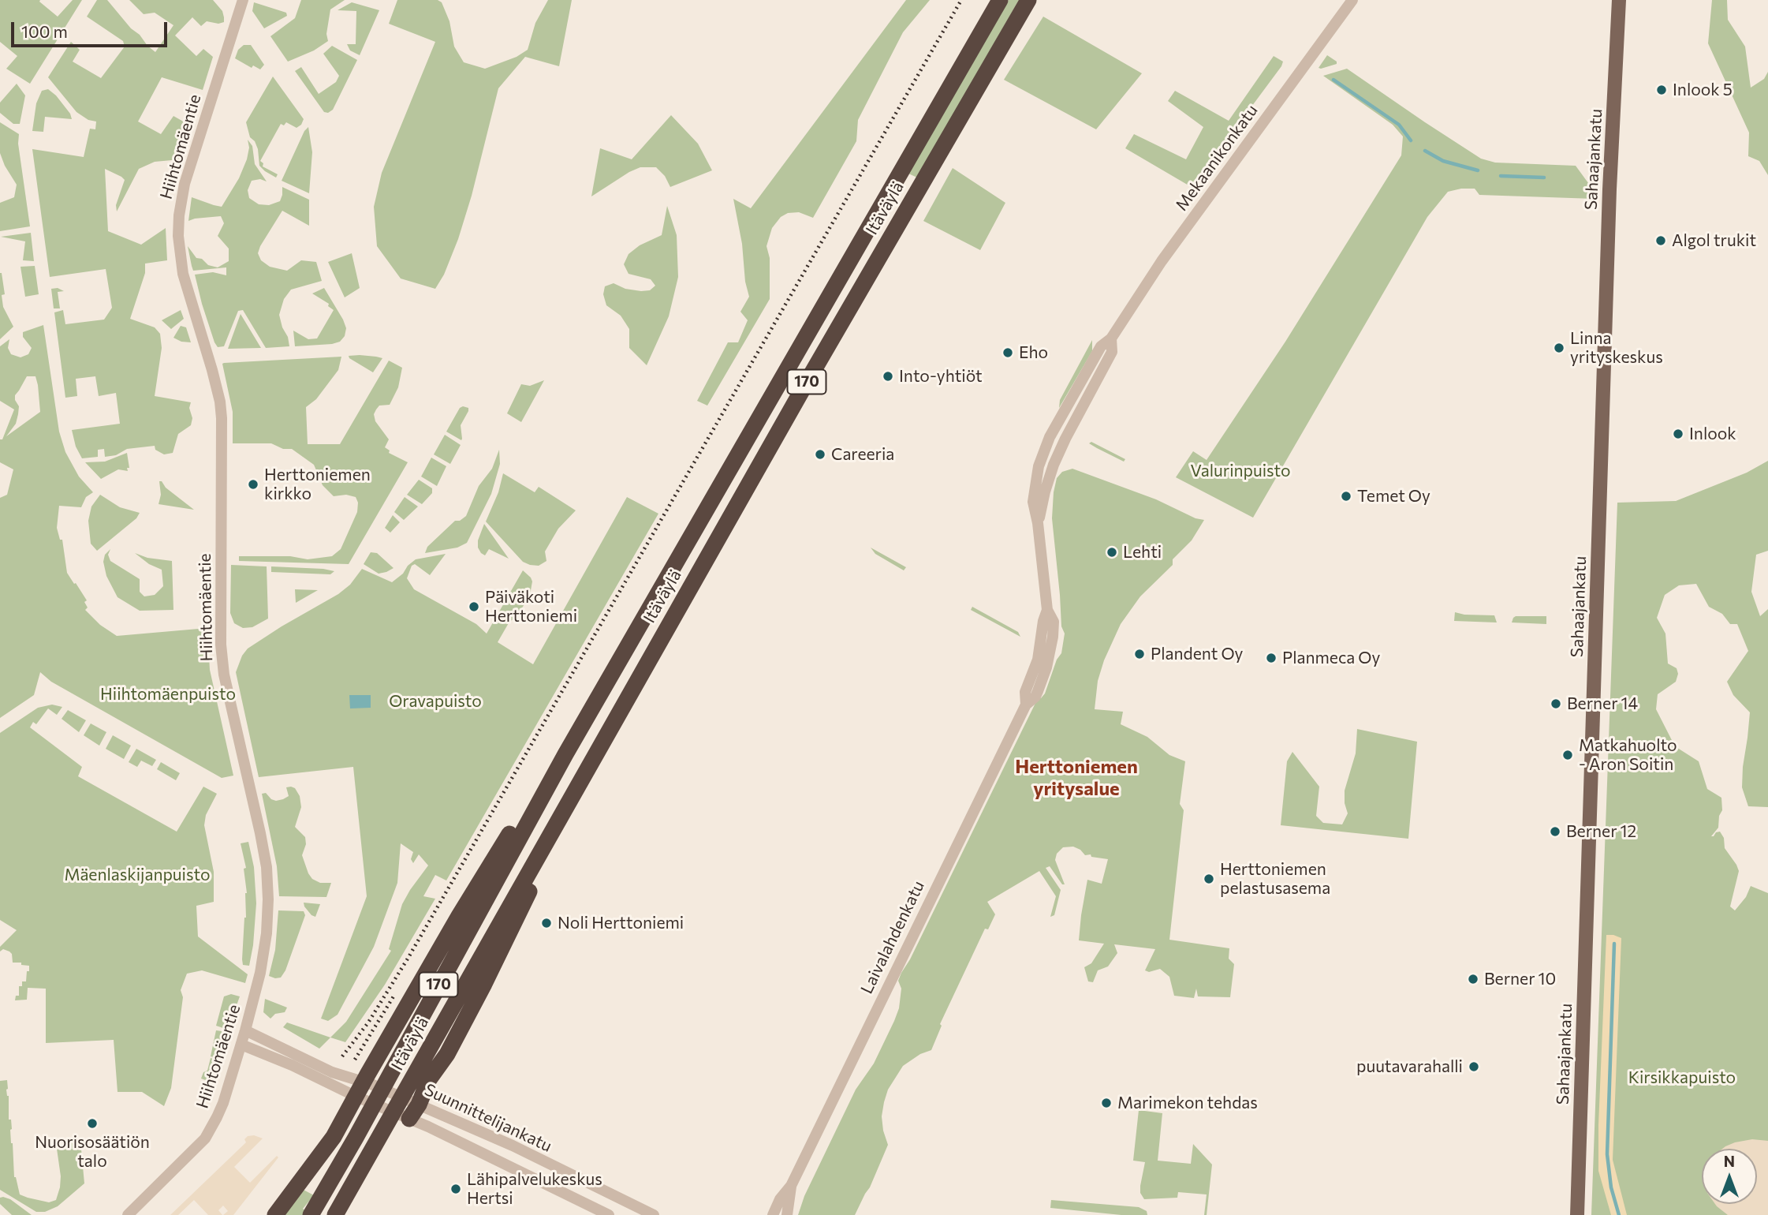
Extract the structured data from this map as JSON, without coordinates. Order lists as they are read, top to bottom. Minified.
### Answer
{"streets":{"highway":["Itäväylä","170"],"main road":["Sahaajankatu"],"street":["Hiihtomäentie","Mekaanikonkatu","Laivalahdenkatu","Suunnittelijankatu"]},"crossings":[["Hiihtomäentie","Suunnittelijankatu"],["Mekaanikonkatu","Laivalahdenkatu"]],"districts":["Herttoniemen yritysalue"],"parks":["Valurinpuisto","Hiihtomäenpuisto","Oravapuisto","Mäenlaskijanpuisto","Kirsikkapuisto"],"places":["Inlook 5","Algol trukit","Linna yrityskeskus","Eho","Into-yhtiöt","Inlook","Careeria","Herttoniemen kirkko","Temet Oy","Lehti","Päiväkoti Herttoniemi","Plandent Oy","Planmeca Oy","Berner 14","Matkahuolto - Aron Soitin","Berner 12","Herttoniemen pelastusasema","Noli Herttoniemi","Berner 10","puutavarahalli","Marimekon tehdas","Nuorisosäätiön talo","Lähipalvelukeskus Hertsi"],"scale_bar":"100 m","north":"top"}
